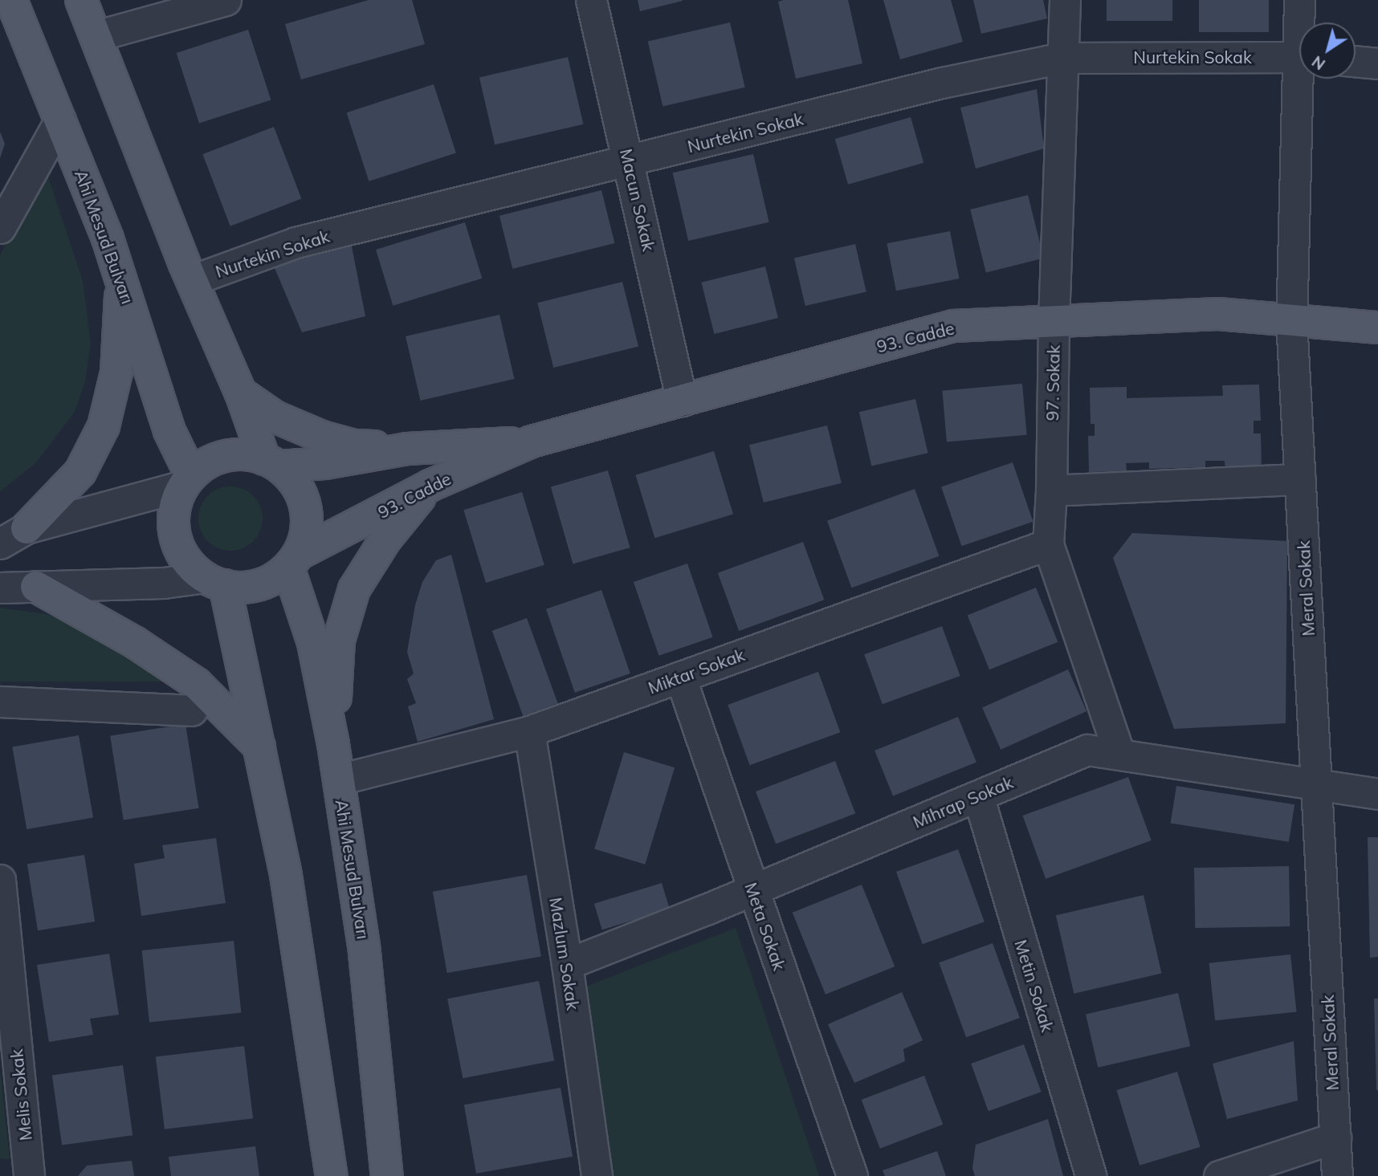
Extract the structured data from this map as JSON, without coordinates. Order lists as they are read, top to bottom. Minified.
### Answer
{"streets":{"main road":["Ahi Mesud Bulvarı","93. Cadde"],"street":["Nurtekin Sokak","Macun Sokak","97. Sokak","Meral Sokak","Miktar Sokak","Mihrap Sokak","Meta Sokak","Mazlum Sokak","Metin Sokak","Melis Sokak"]},"crossings":[["Nurtekin Sokak","Macun Sokak"],["Nurtekin Sokak","97. Sokak"],["Macun Sokak","93. Cadde"],["Ahi Mesud Bulvarı","93. Cadde"],["Ahi Mesud Bulvarı","Miktar Sokak"],["93. Cadde","97. Sokak"],["93. Cadde","Meral Sokak"],["97. Sokak","Miktar Sokak"],["97. Sokak","Mihrap Sokak"],["Meral Sokak","Mihrap Sokak"],["Miktar Sokak","Meta Sokak"],["Miktar Sokak","Mazlum Sokak"],["Mihrap Sokak","Meta Sokak"],["Mihrap Sokak","Mazlum Sokak"],["Mihrap Sokak","Metin Sokak"]],"north":"bottom left"}
